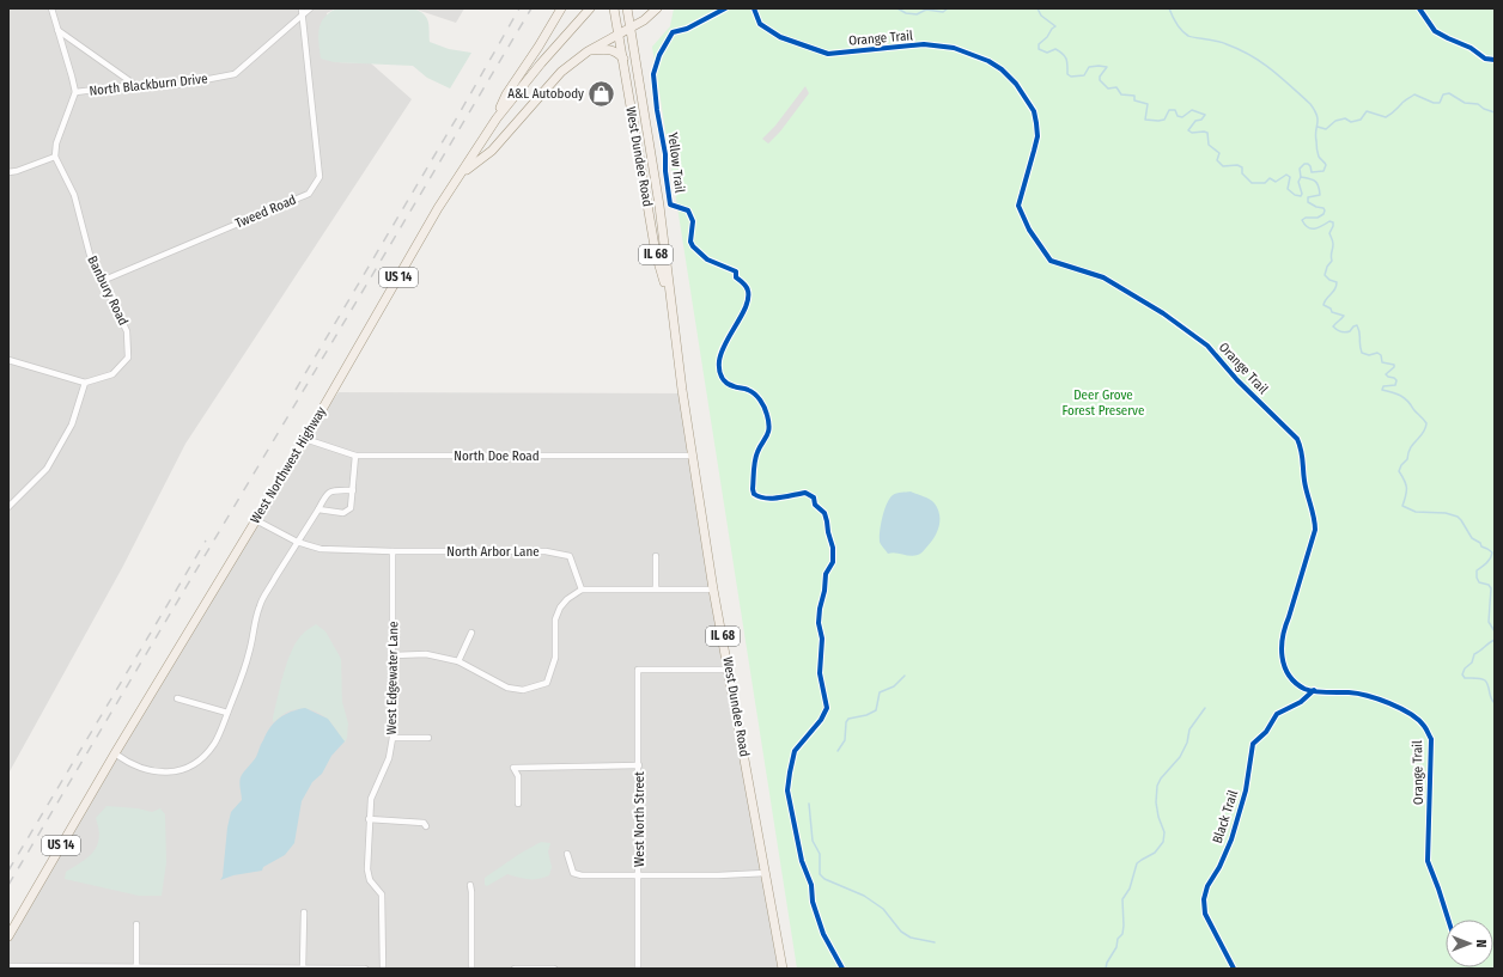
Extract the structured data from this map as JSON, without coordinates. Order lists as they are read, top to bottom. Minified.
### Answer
{"streets":{"main road":["West Dundee Road","IL 68","US 14","West Northwest Highway"],"street":["North Blackburn Drive","Tweed Road","Banbury Road","North Doe Road","North Arbor Lane","West Edgewater Lane","West North Street"],"cycle path":["Orange Trail","Yellow Trail","Black Trail"]},"crossings":[["North Blackburn Drive","Tweed Road"],["West Dundee Road","North Doe Road"],["West Dundee Road","West North Street"],["Tweed Road","Banbury Road"],["North Doe Road","West Northwest Highway"],["West Northwest Highway","North Arbor Lane"],["North Arbor Lane","West Edgewater Lane"]],"parks":["Deer Grove Forest Preserve"],"places":{"shop":["A&L Autobody"]},"north":"right"}
